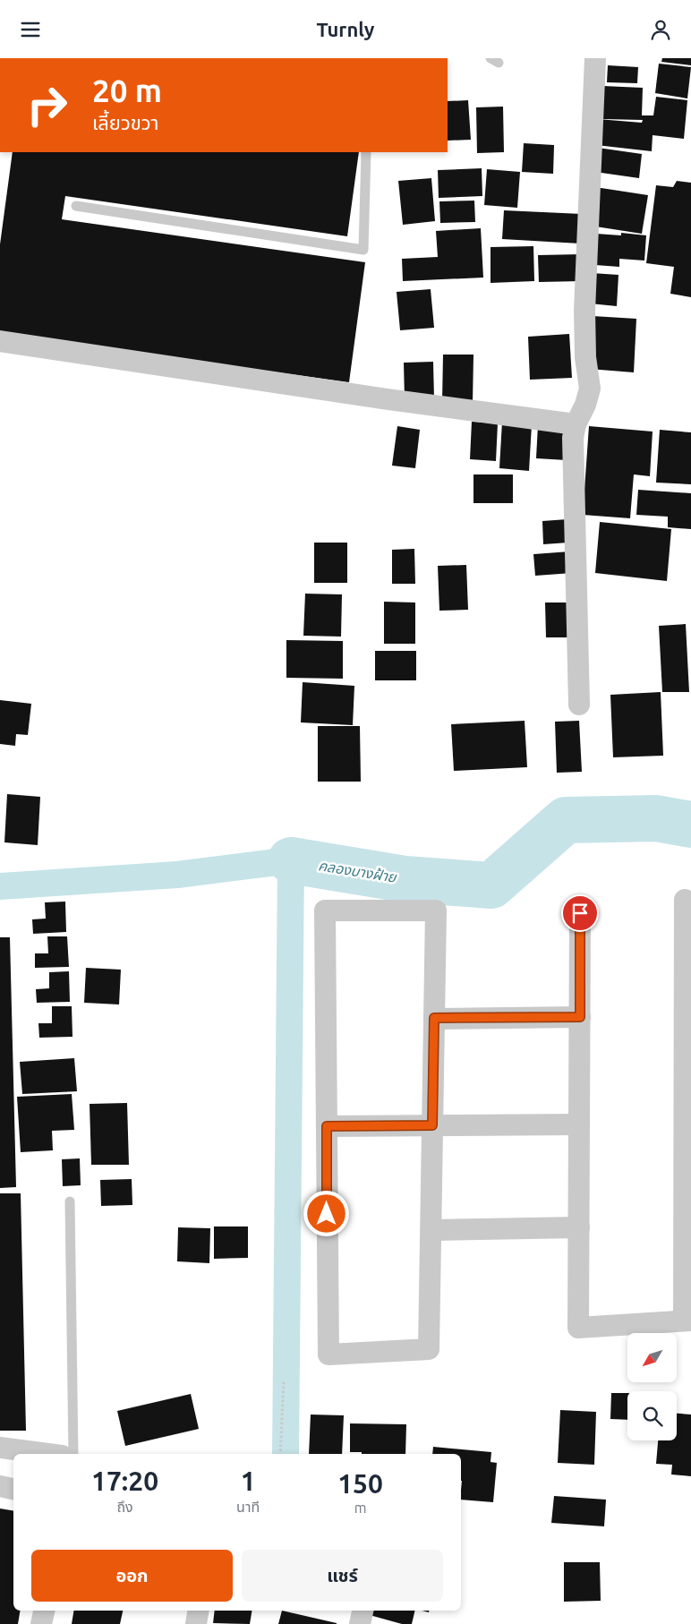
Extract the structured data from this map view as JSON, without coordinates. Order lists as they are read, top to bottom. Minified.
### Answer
{"water":["คลองบางฝ้าย"],"north":"bottom left","page":{"header":"Turnly","turn":["20 m","เลี้ยวขวา"],"eta":["17:20","ถึง","1","นาที","150","m"],"buttons":["ออก","แชร์"]}}
